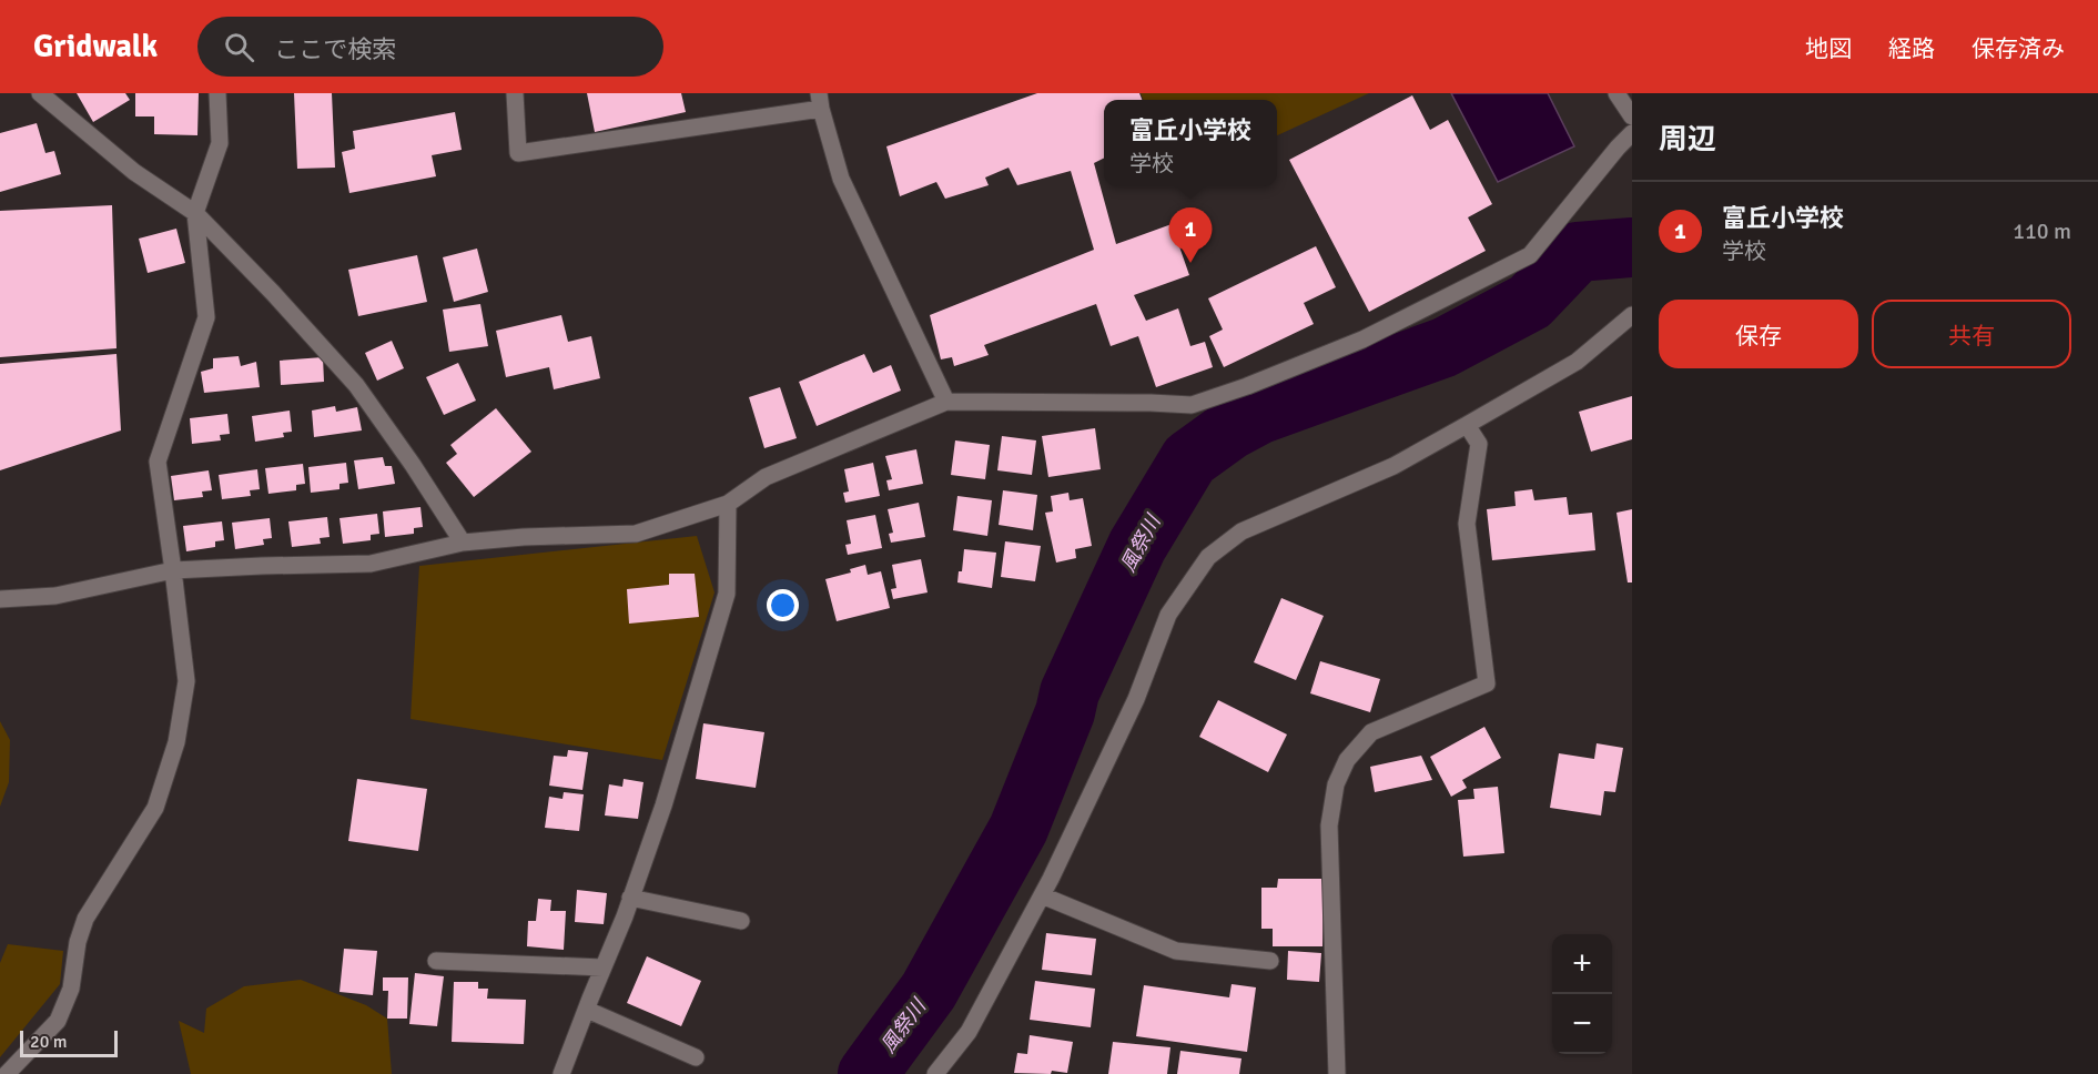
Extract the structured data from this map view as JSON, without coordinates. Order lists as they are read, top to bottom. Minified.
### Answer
{"water":["風祭川"],"scale_bar":"20 m","page":{"header":"Gridwalk","search":"ここで検索","nav":["地図","経路","保存済み"],"heading":"周辺","popup":["富丘小学校","学校"],"list":[{"mark":"1","name":"富丘小学校","note":"学校","value":"110 m"}],"pins":"1","buttons":["保存","共有"],"map_buttons":["+","−"],"scale":"20 m"}}
